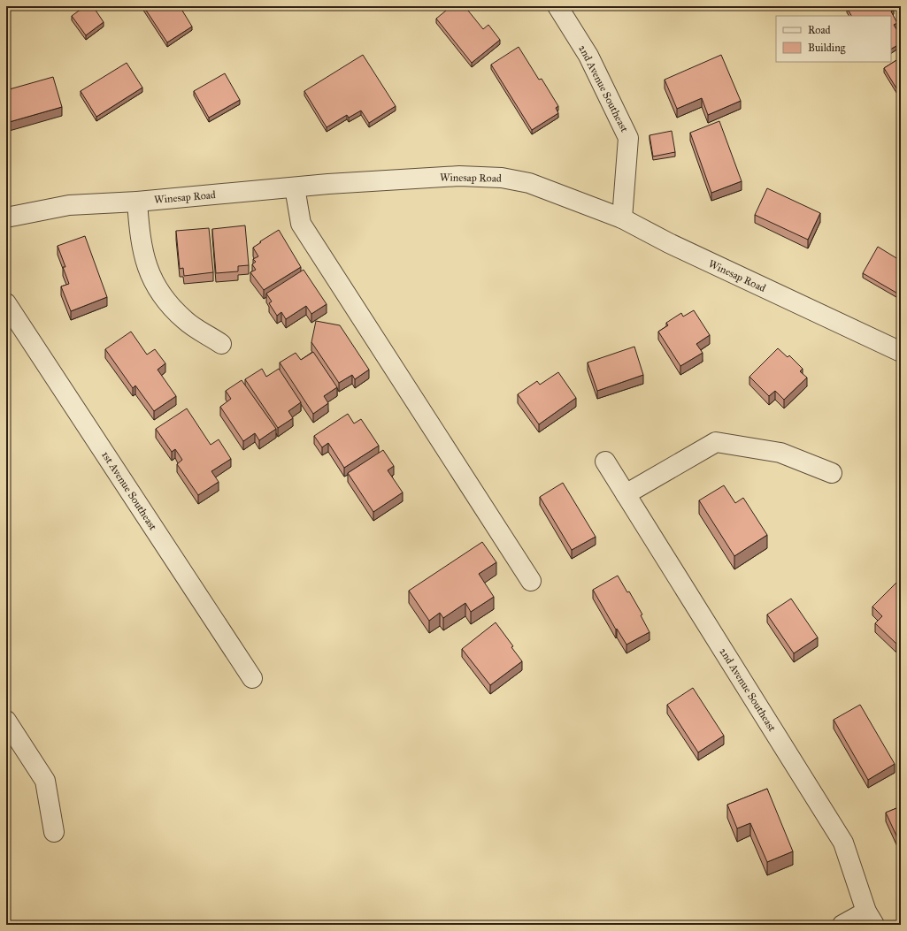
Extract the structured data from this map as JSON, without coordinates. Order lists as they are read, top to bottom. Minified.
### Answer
{"streets":{"street":["2nd Avenue Southeast","Winesap Road","1st Avenue Southeast"]},"crossings":[["2nd Avenue Southeast","Winesap Road"]],"legend":["Road","Building"]}
